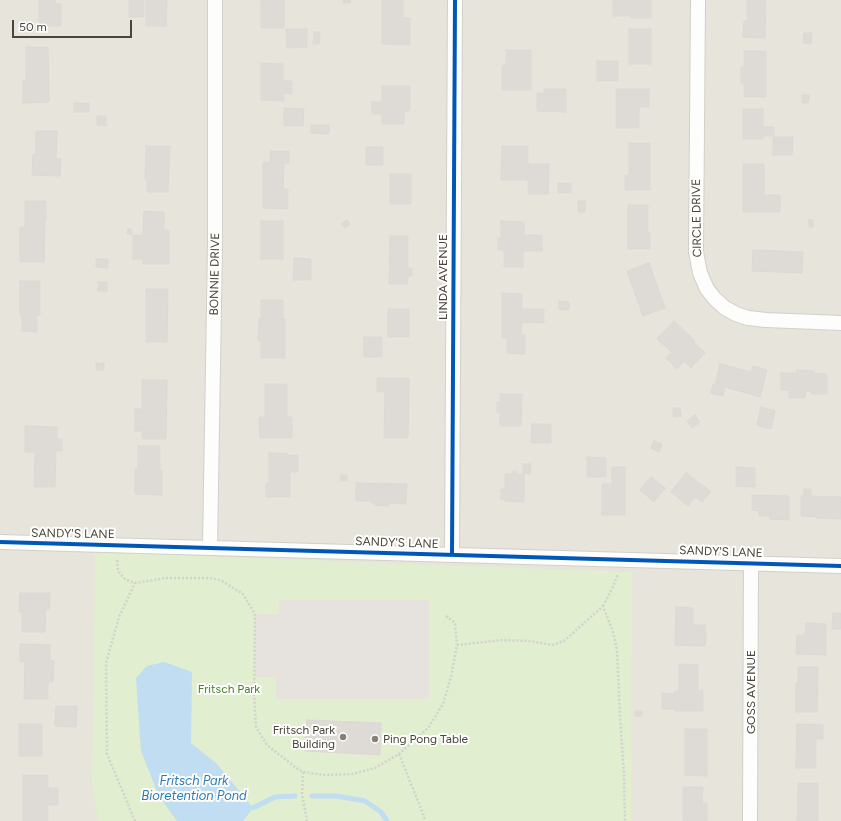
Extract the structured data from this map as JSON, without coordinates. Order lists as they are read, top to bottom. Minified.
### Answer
{"streets":{"street":["CIRCLE DRIVE","BONNIE DRIVE","LINDA AVENUE","SANDY'S LANE","GOSS AVENUE"]},"crossings":[["BONNIE DRIVE","SANDY'S LANE"],["LINDA AVENUE","SANDY'S LANE"],["SANDY'S LANE","GOSS AVENUE"]],"water":["Fritsch Park Bioretention Pond"],"parks":["Fritsch Park"],"places":["Fritsch Park Building","Ping Pong Table"],"scale_bar":"50 m"}
